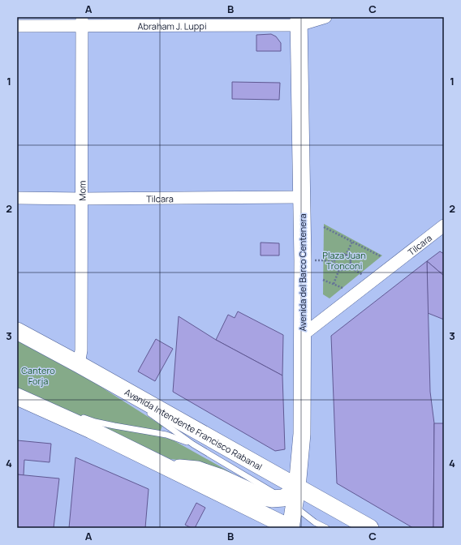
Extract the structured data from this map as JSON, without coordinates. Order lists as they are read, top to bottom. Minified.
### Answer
{"streets":{"main road":["Avenida del Barco Centenera","Avenida Intendente Francisco Rabanal"],"street":["Abraham J. Luppi","Mom","Tilcara"]},"crossings":[["Abraham J. Luppi","Mom"],["Abraham J. Luppi","Avenida del Barco Centenera"],["Mom","Tilcara"],["Mom","Avenida Intendente Francisco Rabanal"],["Tilcara","Avenida del Barco Centenera"],["Avenida del Barco Centenera","Avenida Intendente Francisco Rabanal"]],"parks":["Plaza Juan Tronconi","Cantero Forja"],"grid":{"columns":["A","B","C"],"rows":["1","2","3","4"]}}
